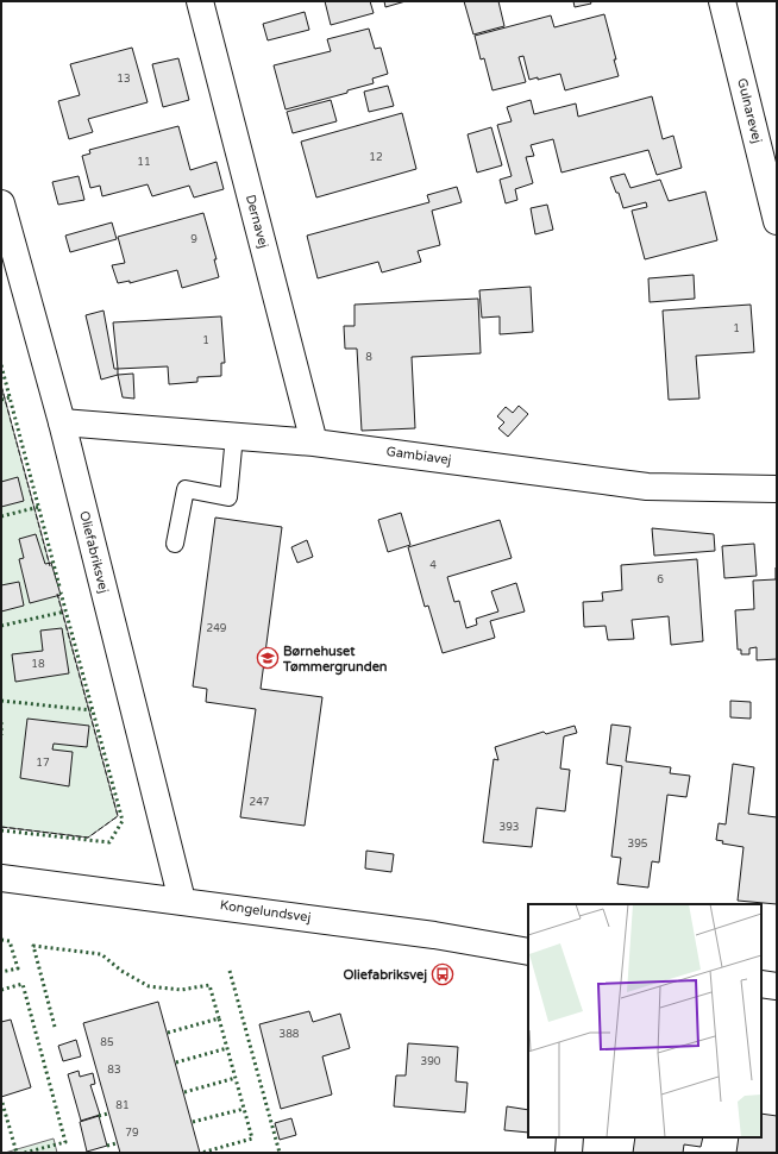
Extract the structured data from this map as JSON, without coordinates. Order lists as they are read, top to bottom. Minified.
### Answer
{"streets":{"street":["Gulnarevej","Dernavej","Gambiavej","Oliefabriksvej","Kongelundsvej"]},"crossings":[["Dernavej","Gambiavej"],["Gambiavej","Oliefabriksvej"],["Oliefabriksvej","Kongelundsvej"]],"places":{"school or university":["Børnehuset Tømmergrunden"],"bus stop":["Oliefabriksvej"]},"house_numbers":["13","12","11","9","1","1","8","4","6","249","18","17","247","393","395","388","85","390","83","81","79"]}
